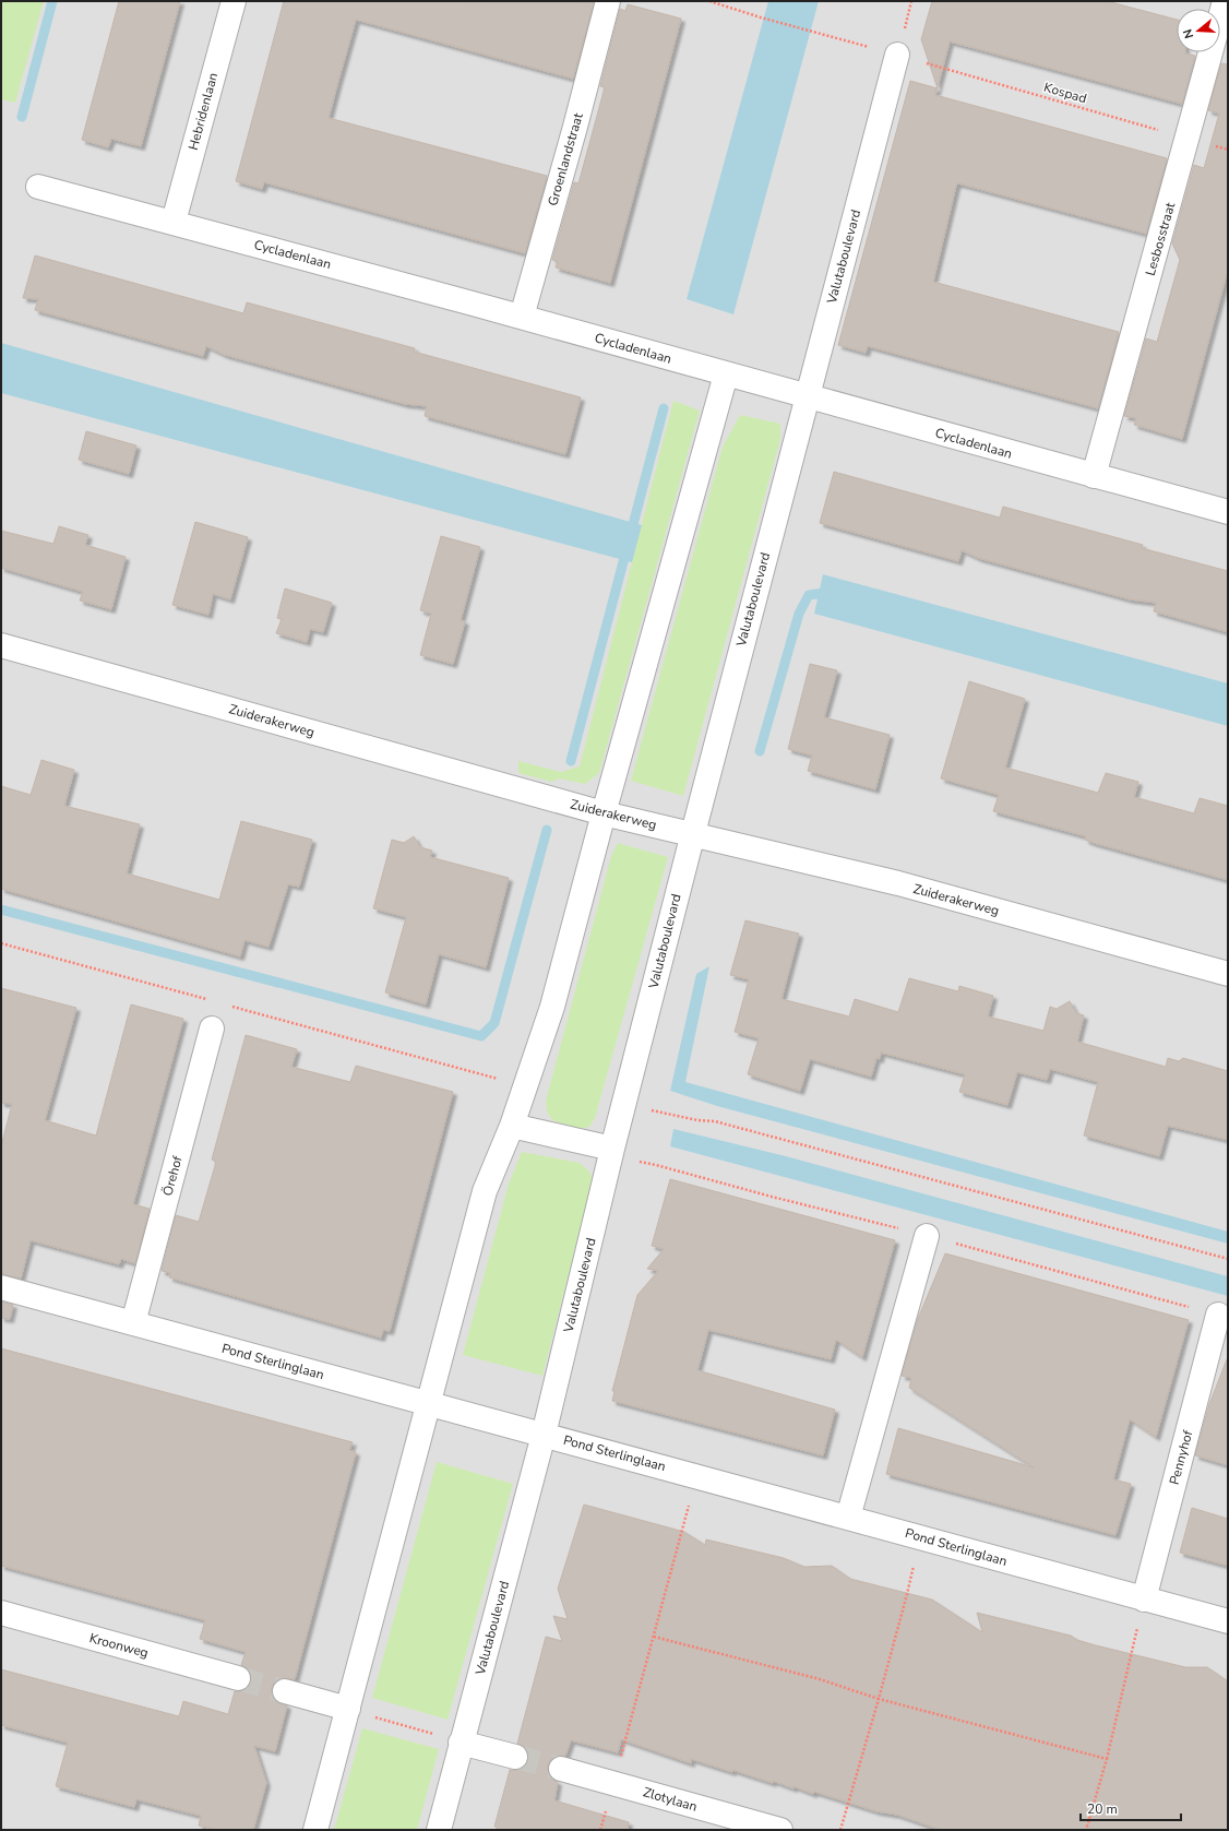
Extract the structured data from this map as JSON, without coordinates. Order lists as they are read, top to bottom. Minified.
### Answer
{"streets":{"street":["Hebridenlaan","Groenlandstraat","Lesbosstraat","Cycladenlaan","Valutaboulevard","Zuiderakerweg","Örehof","Pond Sterlinglaan","Pennyhof","Kroonweg","Zlotylaan"],"path":["Kospad"]},"crossings":[["Kospad","Lesbosstraat"],["Kospad","Valutaboulevard"],["Hebridenlaan","Cycladenlaan"],["Groenlandstraat","Cycladenlaan"],["Lesbosstraat","Cycladenlaan"],["Cycladenlaan","Valutaboulevard"],["Valutaboulevard","Zuiderakerweg"],["Valutaboulevard","Pond Sterlinglaan"],["Örehof","Pond Sterlinglaan"],["Pond Sterlinglaan","Pennyhof"]],"scale_bar":"20 m","north":"left"}
